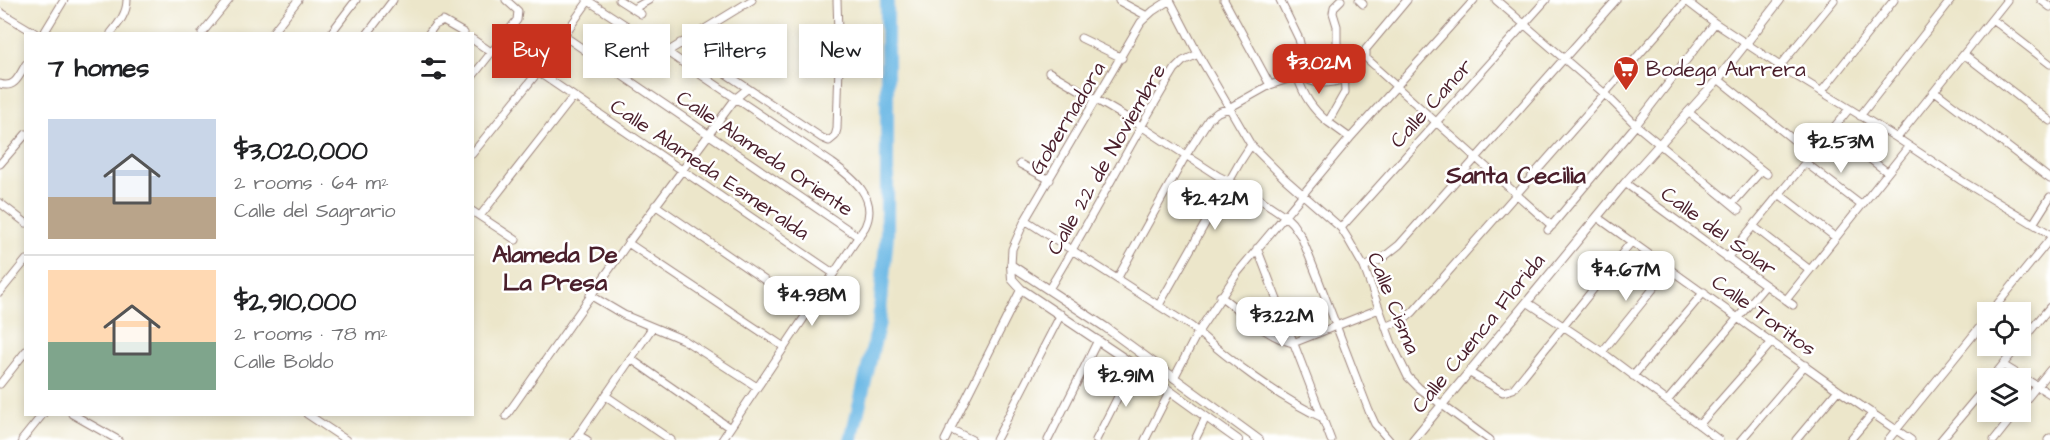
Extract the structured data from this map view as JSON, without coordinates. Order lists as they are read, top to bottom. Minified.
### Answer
{"streets":{"street":["Calle Canor","Gobernadora","Calle Alameda Oriente","Calle 22 de Noviembre","Calle Alameda Esmeralda","Calle del Solar","Calle Cisma","Calle Toritos","Calle Cuenca Florida"]},"crossings":[["Calle Canor","Calle Cisma"],["Gobernadora","Calle Cisma"],["Calle 22 de Noviembre","Calle Cisma"],["Calle del Solar","Calle Cuenca Florida"],["Calle Cisma","Calle Cuenca Florida"],["Calle Toritos","Calle Cuenca Florida"]],"districts":["Santa Cecilia","Alameda De La Presa"],"places":{"supermarket":["Bodega Aurrera"]},"page":{"chip":["Buy","Rent","Filters","New"],"heading":"7 homes","price":["$3.02M","$2.53M","$2.42M","$4.67M","$4.98M","$3.22M","$2.91M"],"list":[{"name":"$3,020,000","note":"2 rooms · 64 m² · Calle del Sagrario"},{"name":"$2,910,000","note":"2 rooms · 78 m² · Calle Boldo"}]}}
